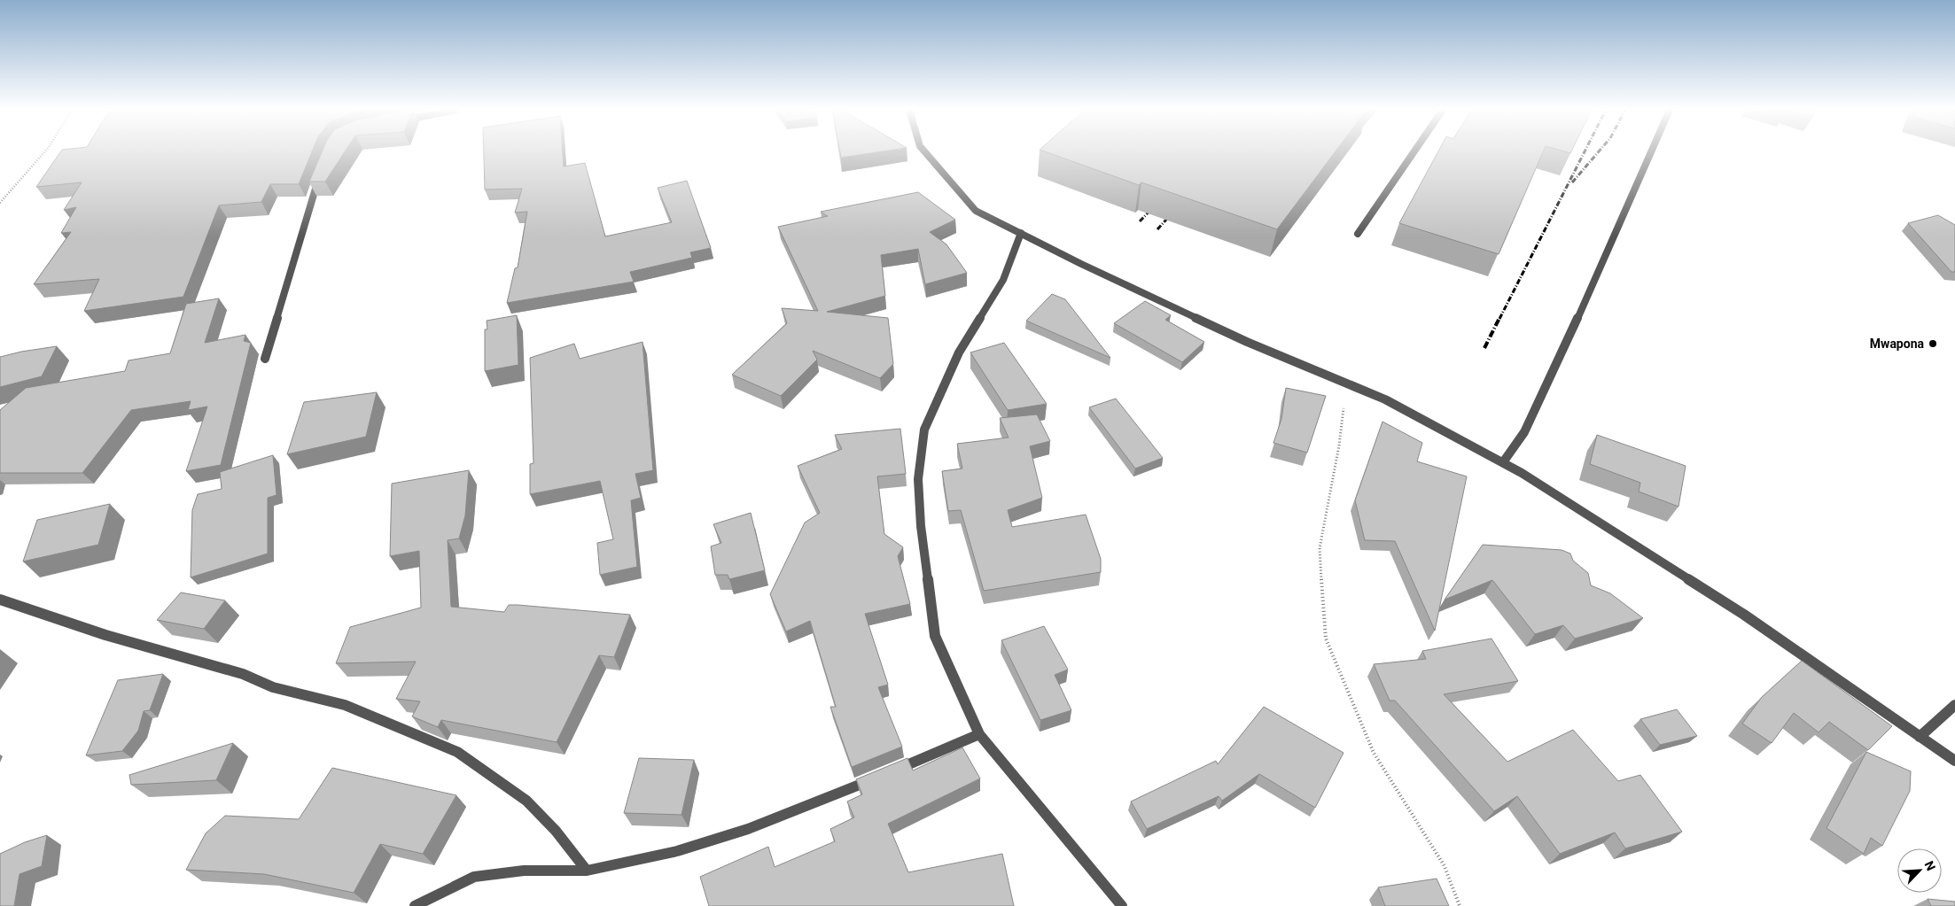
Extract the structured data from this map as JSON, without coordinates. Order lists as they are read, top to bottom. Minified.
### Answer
{"places":["Mwapona"],"north":"top right"}
